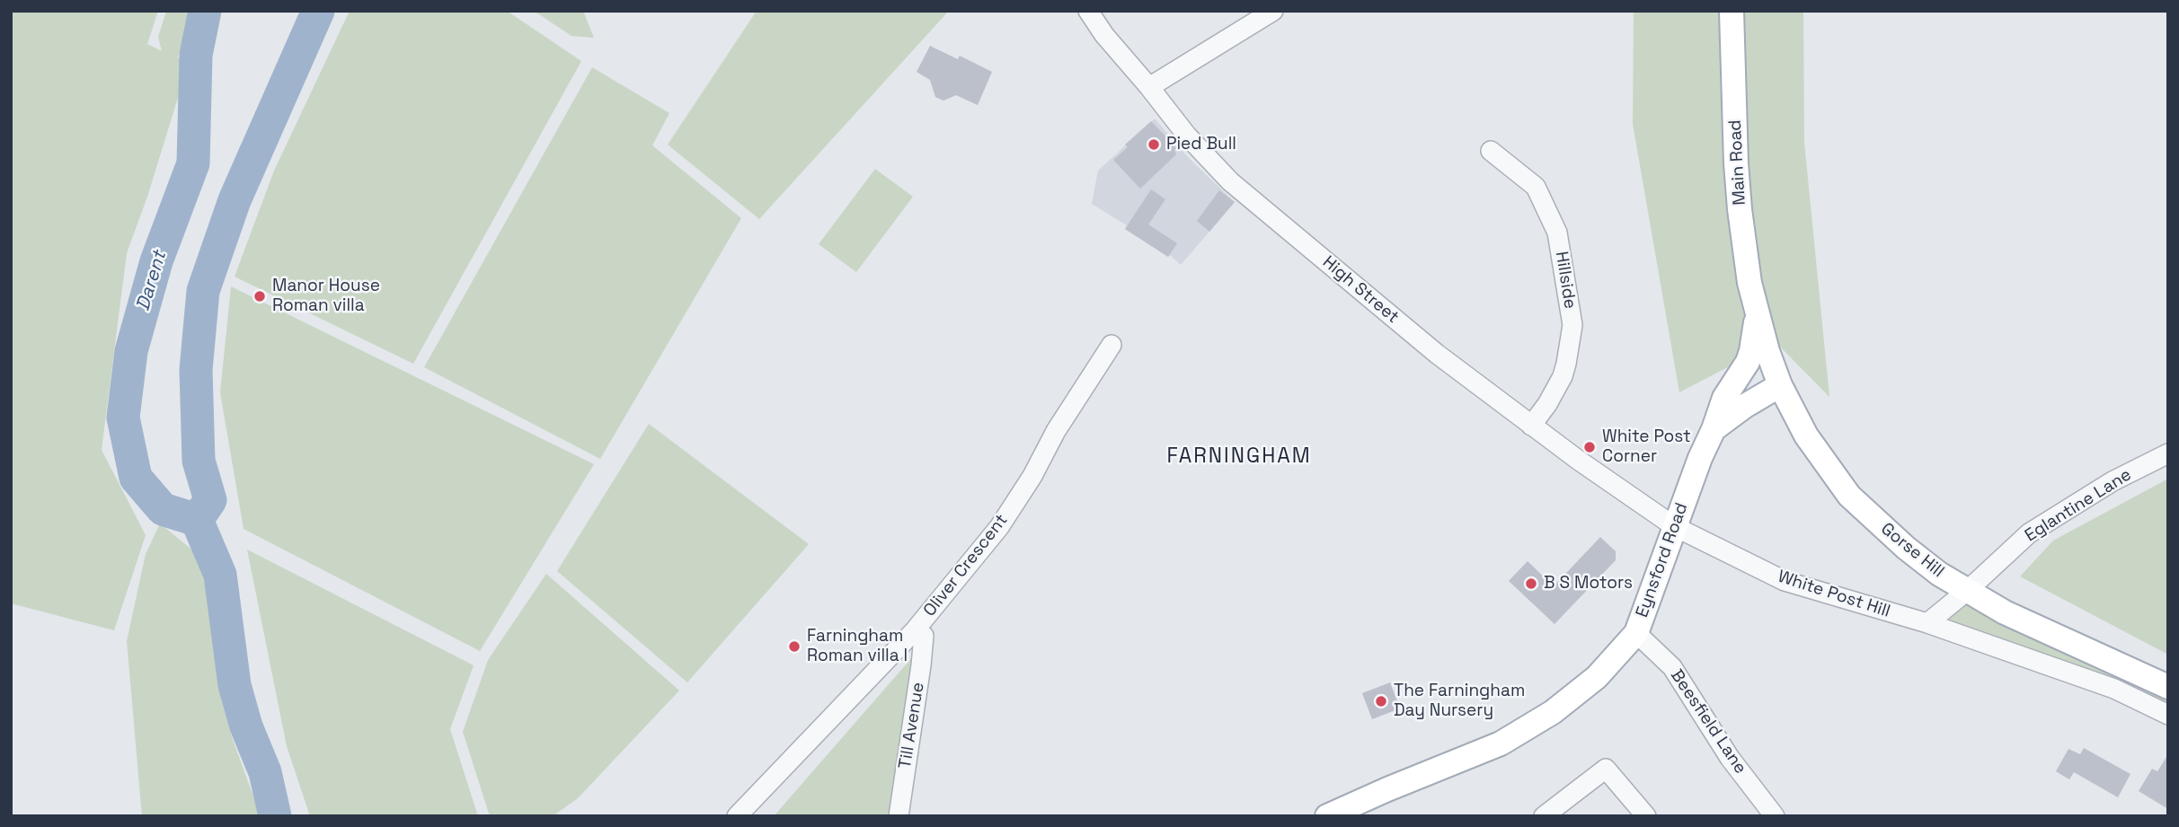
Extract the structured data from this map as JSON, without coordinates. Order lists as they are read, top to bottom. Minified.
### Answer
{"streets":{"main road":["Main Road","Gorse Hill","Eynsford Road"],"street":["Hillside","High Street","Eglantine Lane","Oliver Crescent","White Post Hill","Beesfield Lane","Till Avenue"]},"crossings":[["Main Road","Gorse Hill"],["Main Road","Eynsford Road"],["Hillside","High Street"],["High Street","Eynsford Road"],["High Street","White Post Hill"],["Eglantine Lane","Gorse Hill"],["Gorse Hill","Eynsford Road"],["Eynsford Road","White Post Hill"],["Eynsford Road","Beesfield Lane"]],"districts":["FARNINGHAM"],"water":["Darent"],"places":["Pied Bull","Manor House Roman villa","White Post Corner","B S Motors","Farningham Roman villa I","The Farningham Day Nursery"]}
